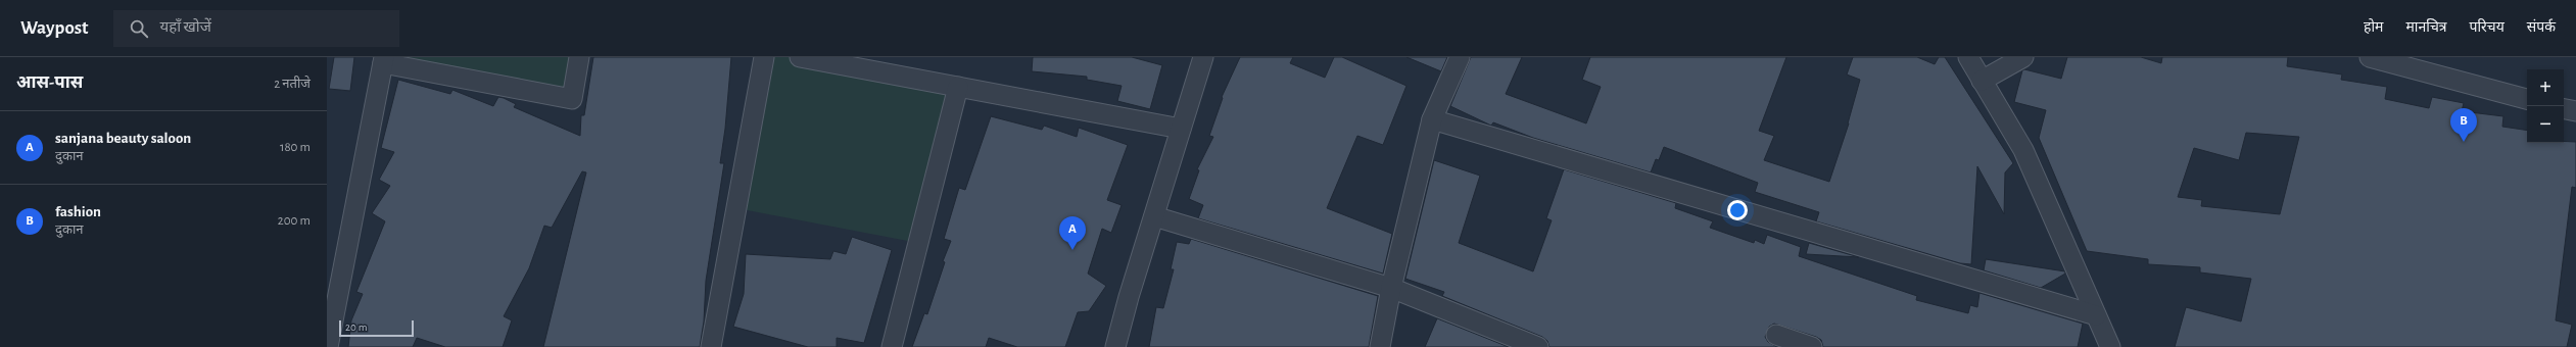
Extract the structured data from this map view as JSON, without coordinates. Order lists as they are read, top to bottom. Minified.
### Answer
{"scale_bar":"20 m","page":{"header":"Waypost","search":"यहाँ खोजें","nav":["होम","मानचित्र","परिचय","संपर्क"],"heading":["आस-पास","2 नतीजे"],"map_buttons":["+","−"],"pins":["B","A"],"list":[{"mark":"A","name":"sanjana beauty saloon","note":"दुकान","value":"180 m"},{"mark":"B","name":"fashion","note":"दुकान","value":"200 m"}],"scale":"20 m"}}
